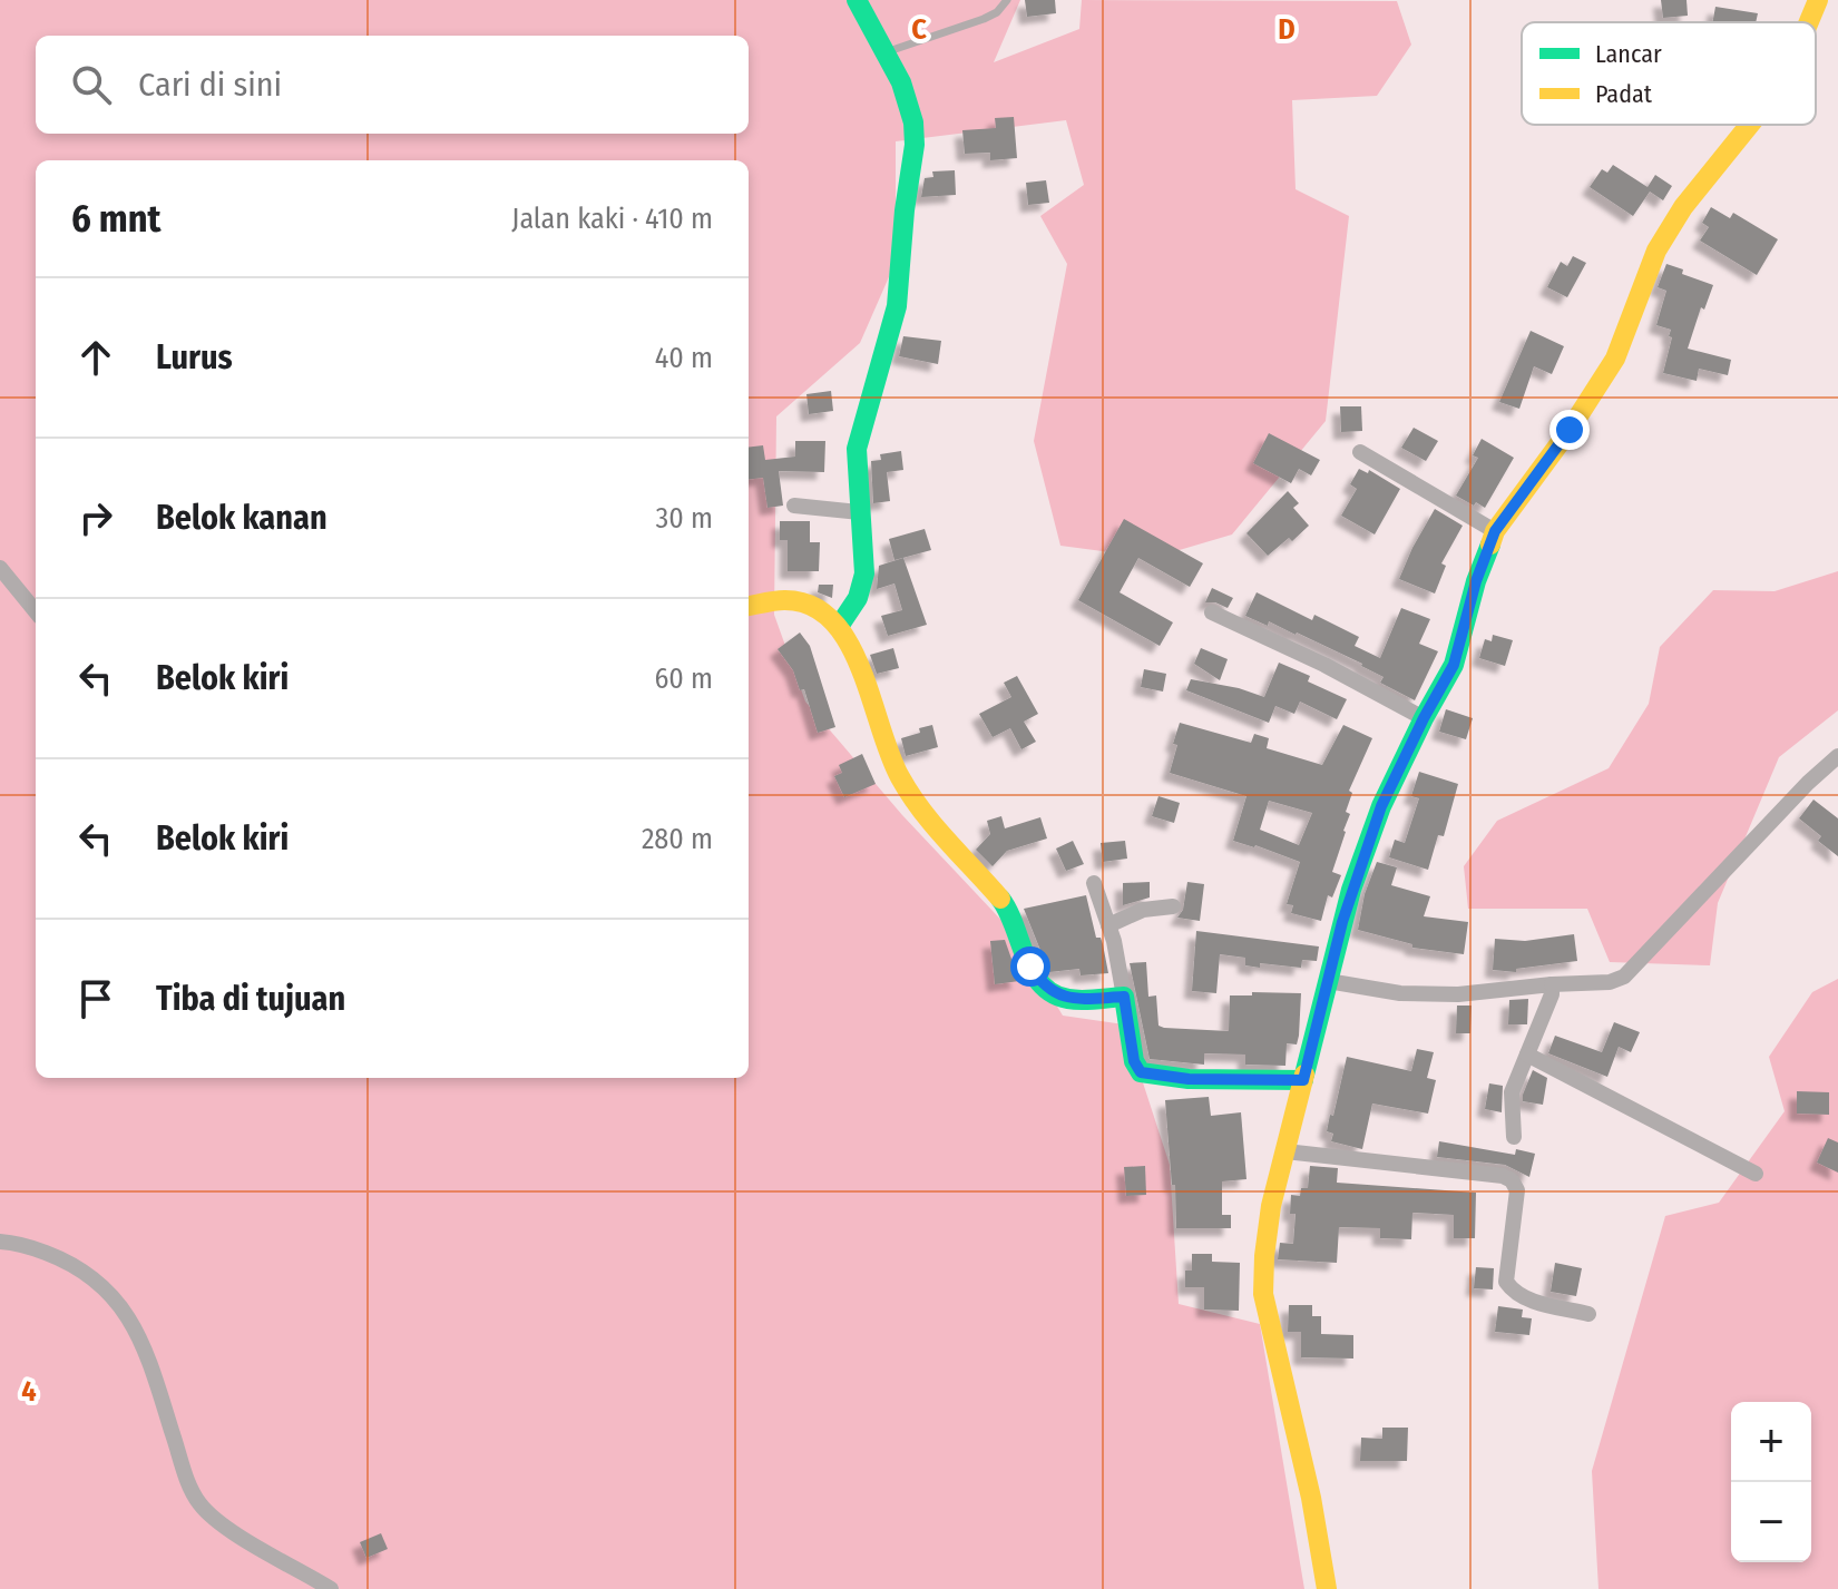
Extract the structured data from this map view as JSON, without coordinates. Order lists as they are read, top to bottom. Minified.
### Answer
{"legend":["Lancar","Padat"],"page":{"search":"Cari di sini","heading":["6 mnt","Jalan kaki · 410 m"],"list":[["Lurus","40 m"],["Belok kanan","30 m"],["Belok kiri","60 m"],["Belok kiri","280 m"],"Tiba di tujuan"],"map_buttons":["+","−"]},"grid":{"columns":["C","D"],"rows":["4"]}}
